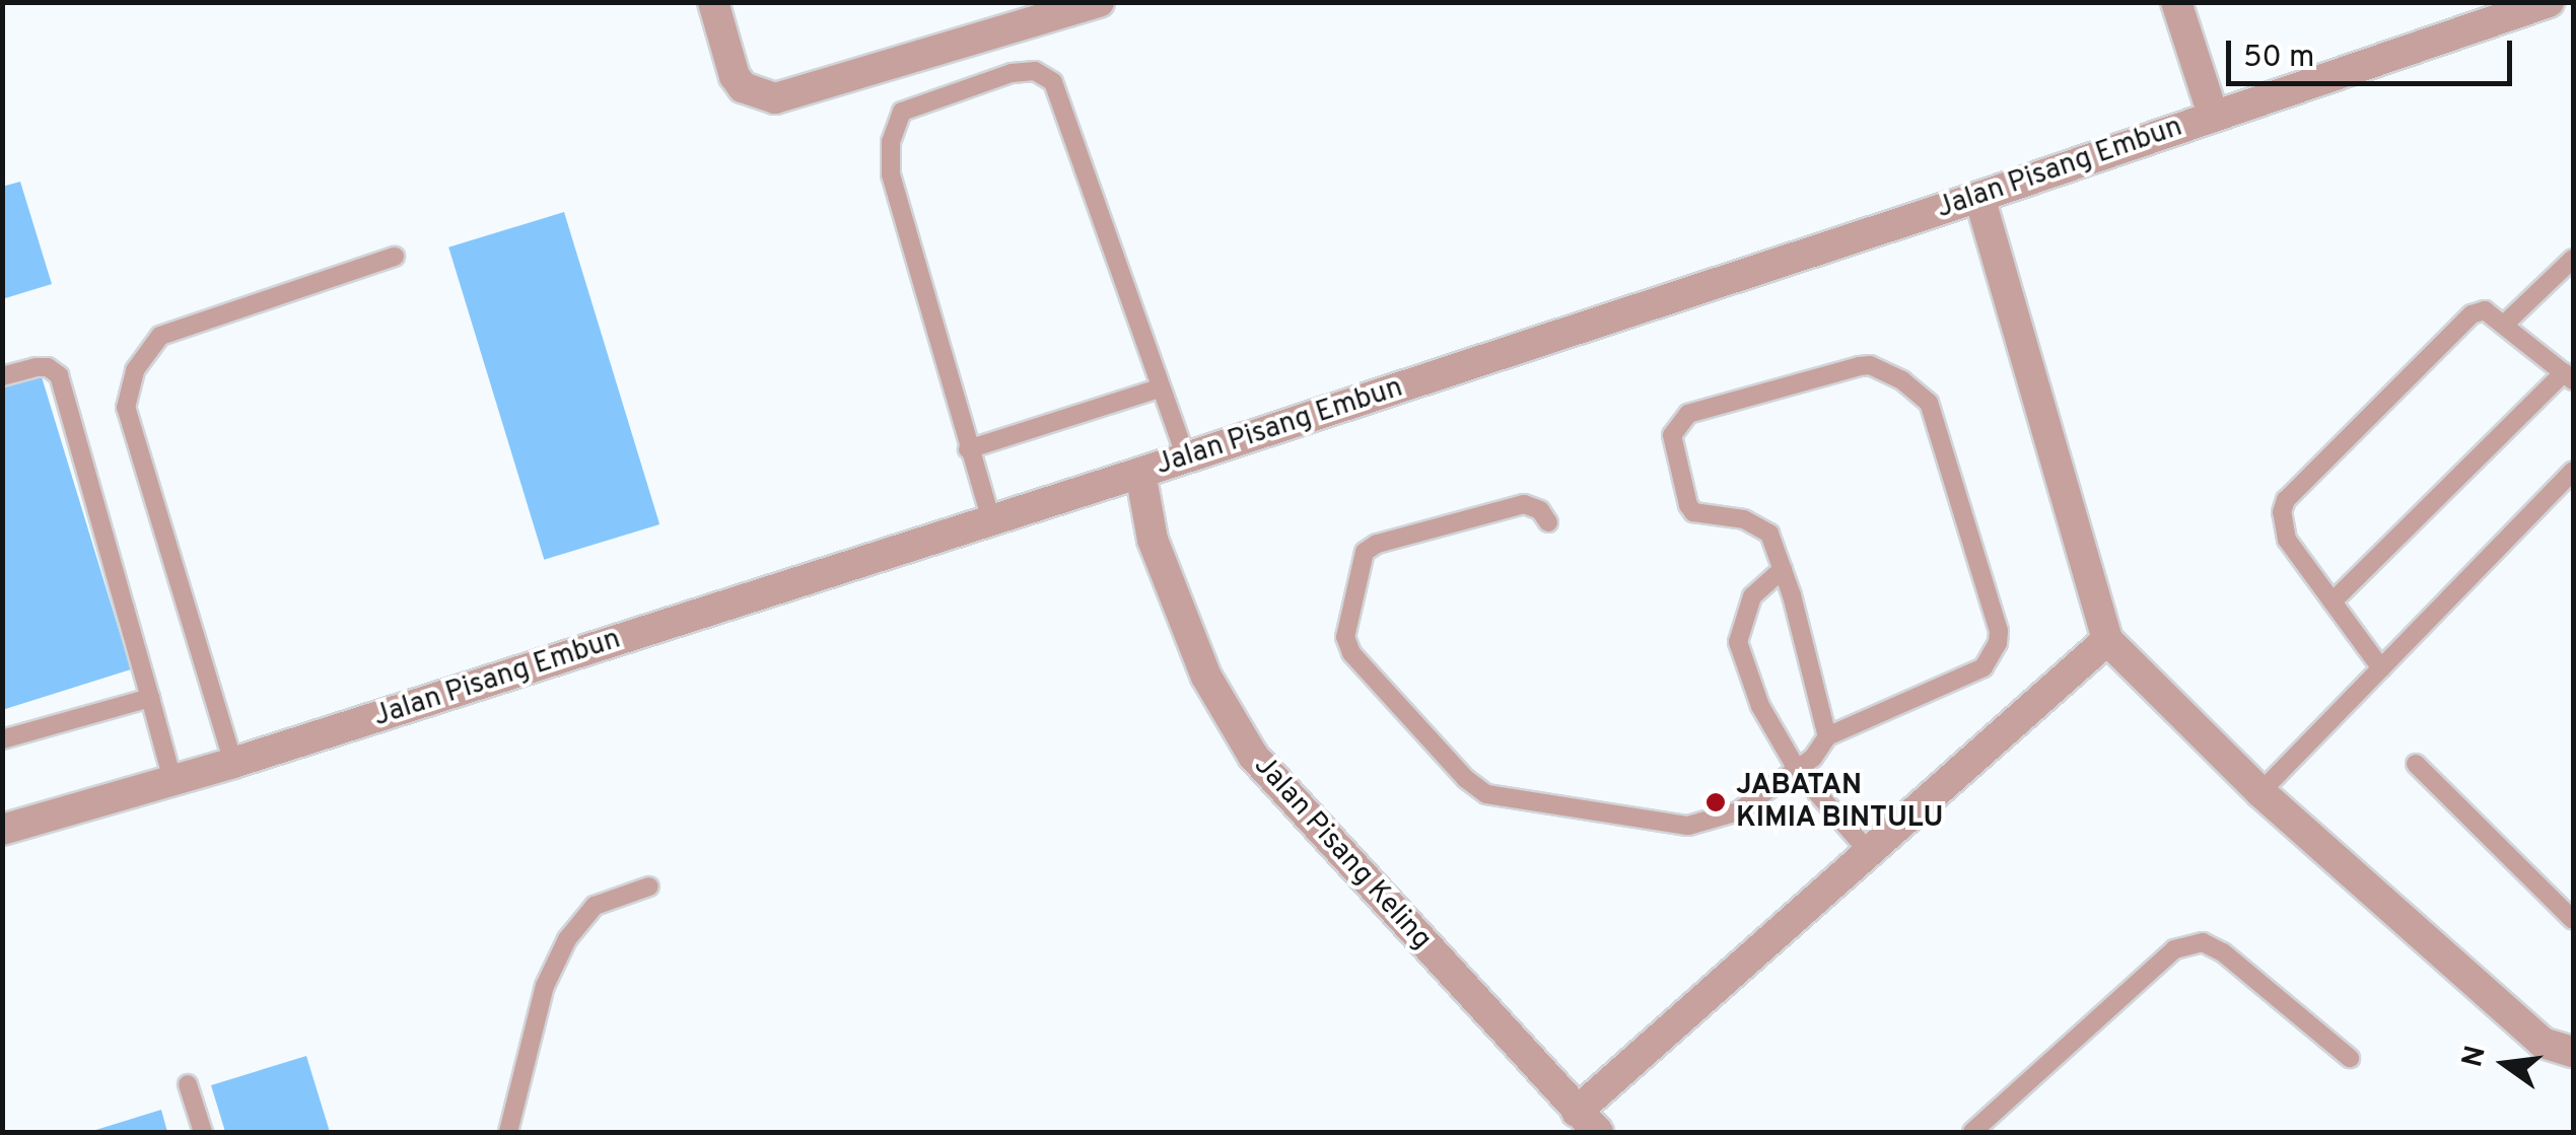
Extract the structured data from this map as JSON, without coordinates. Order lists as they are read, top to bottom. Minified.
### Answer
{"streets":{"street":["Jalan Pisang Embun","Jalan Pisang Keling"]},"crossings":[["Jalan Pisang Embun","Jalan Pisang Keling"]],"places":["JABATAN KIMIA BINTULU"],"scale_bar":"50 m","north":"left"}
